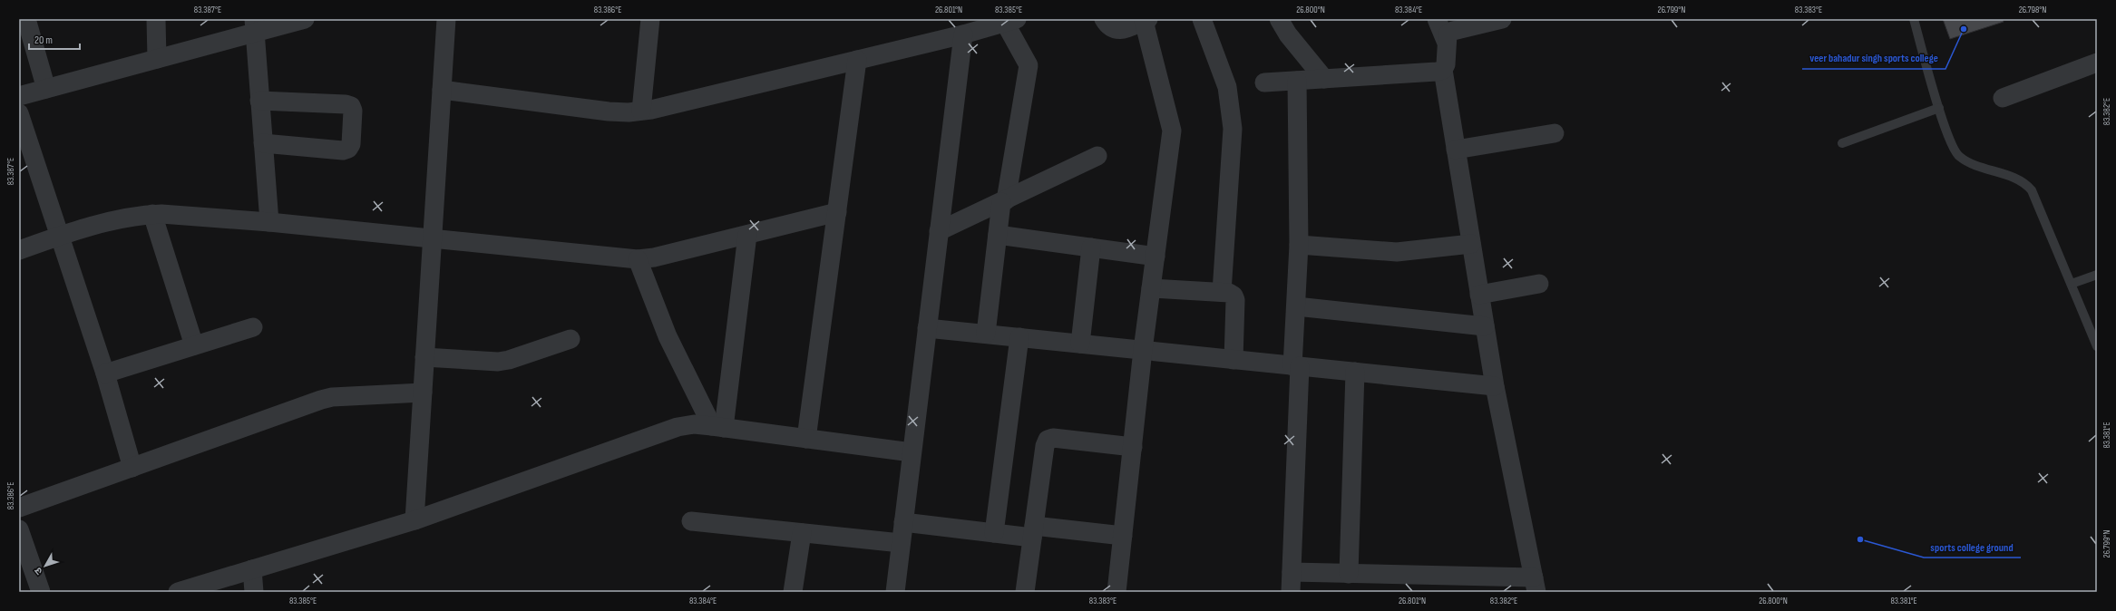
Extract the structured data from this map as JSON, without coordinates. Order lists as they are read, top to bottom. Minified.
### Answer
{"places":["veer bahadur singh sports college","sports college ground"],"scale_bar":"20 m","north":"bottom left","coordinates":["83.387°E","83.386°E","26.801°N","83.385°E","26.800°N","83.384°E","26.799°N","83.383°E","26.798°N","83.382°E","83.381°E"]}
